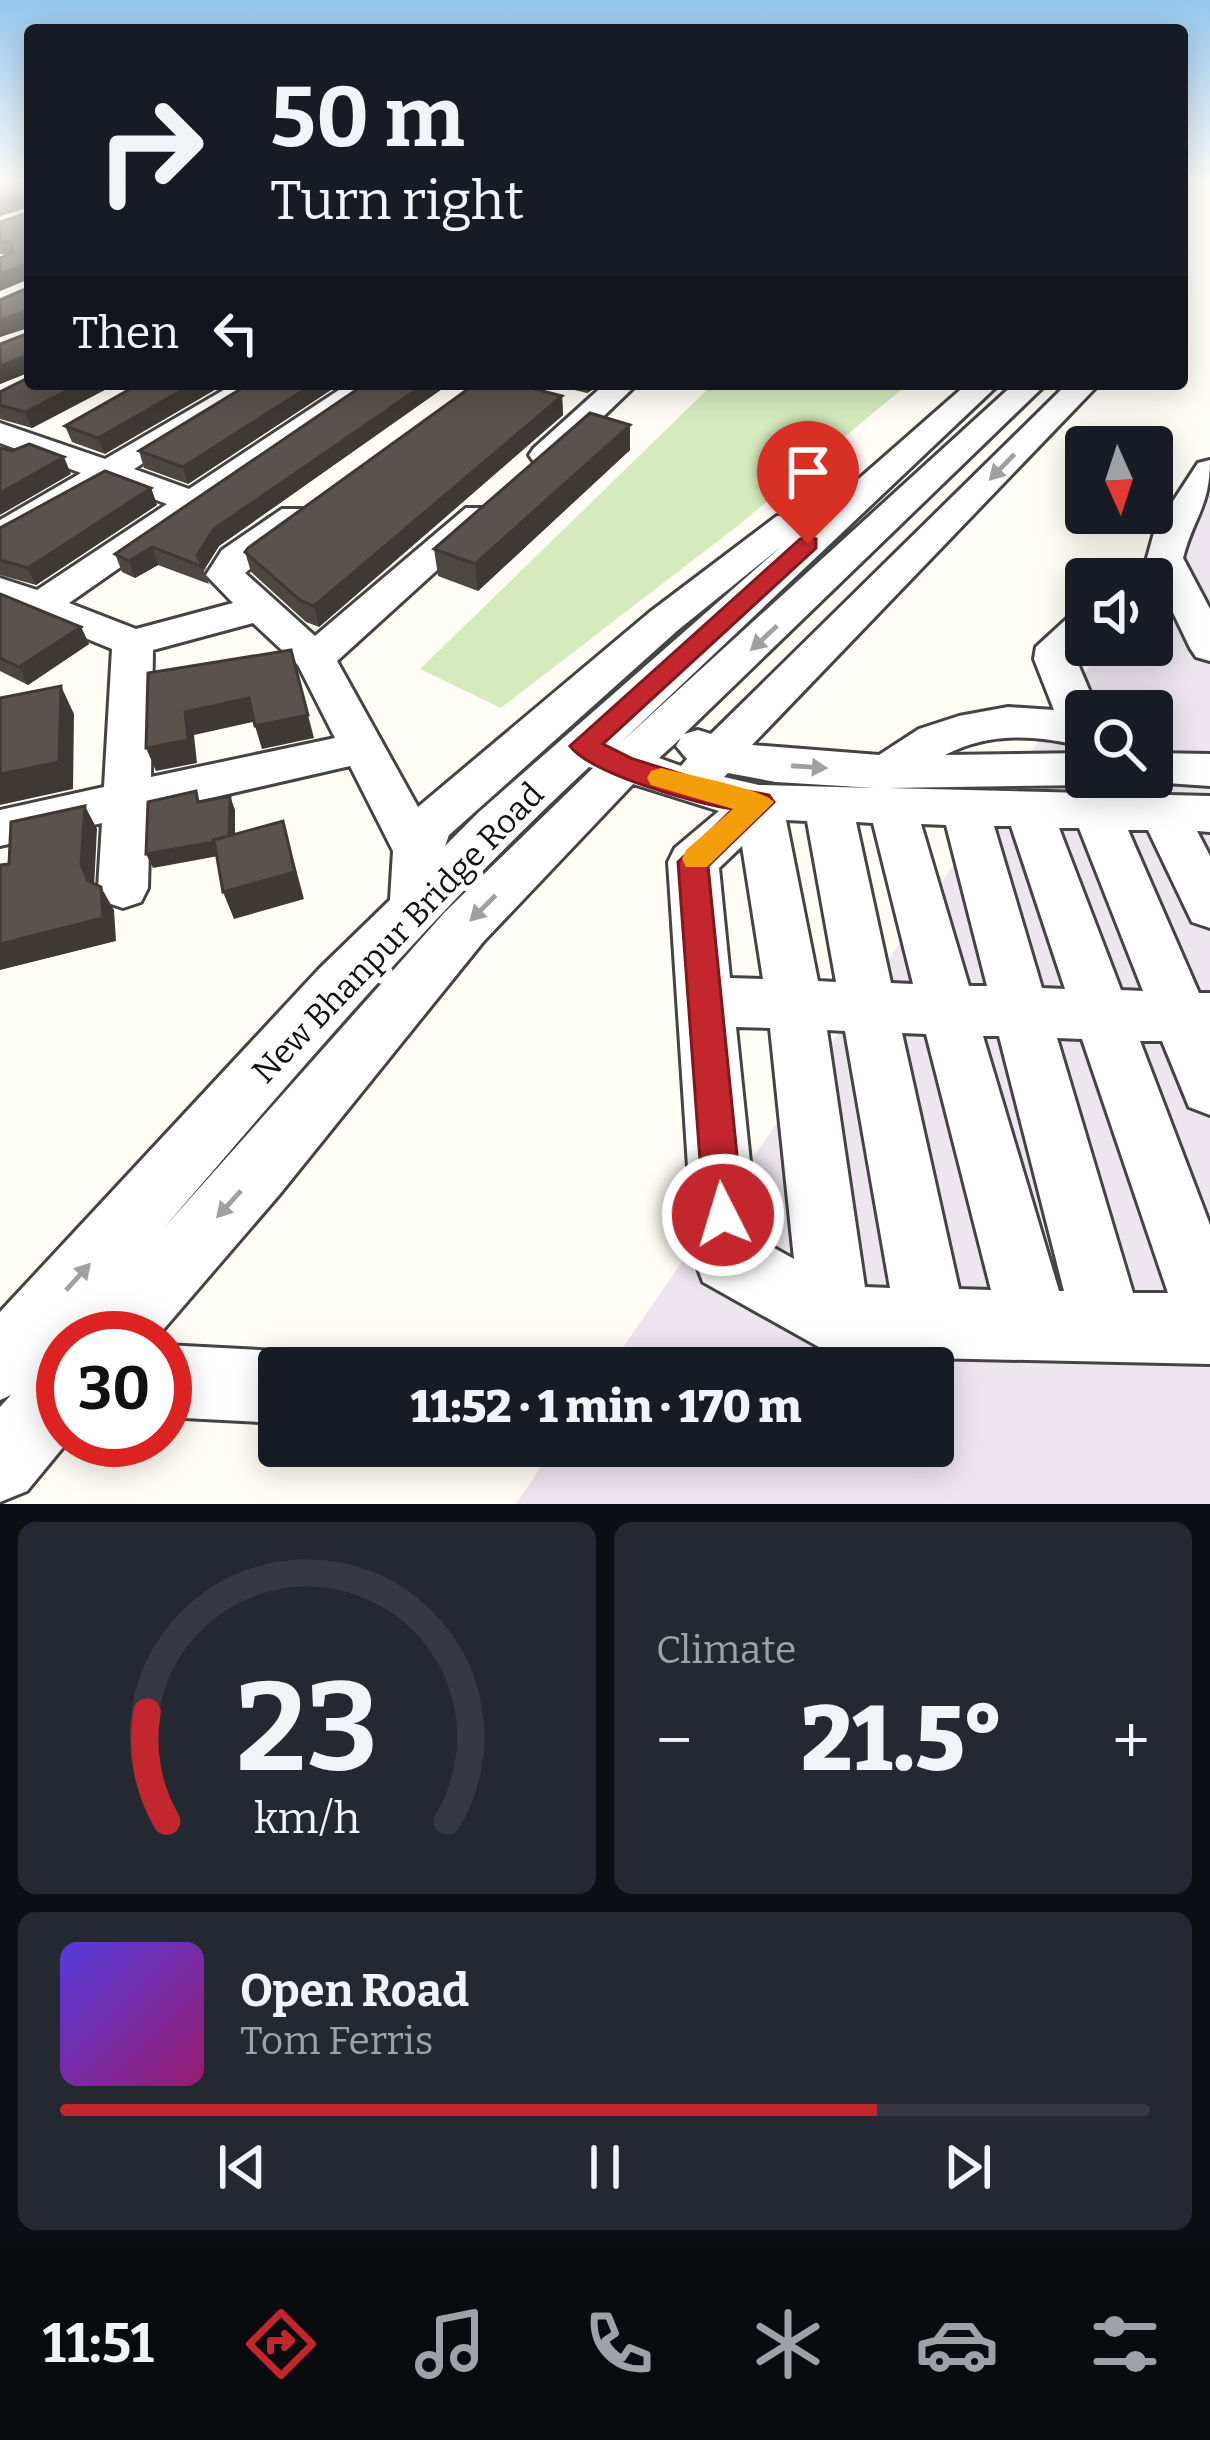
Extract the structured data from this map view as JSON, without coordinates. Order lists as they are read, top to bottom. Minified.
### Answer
{"streets":{"street":["New Bhanpur Bridge Road"]},"north":"bottom","page":{"turn":["50 m","Turn right"],"then":"Then","limit":"30","trip":"11:52 · 1 min · 170 m","tile":"Climate","heat":["−","21.5°","+"],"song":["Open Road","Tom Ferris"],"tabs":"11:51","gauge":["23","km/h"]}}
